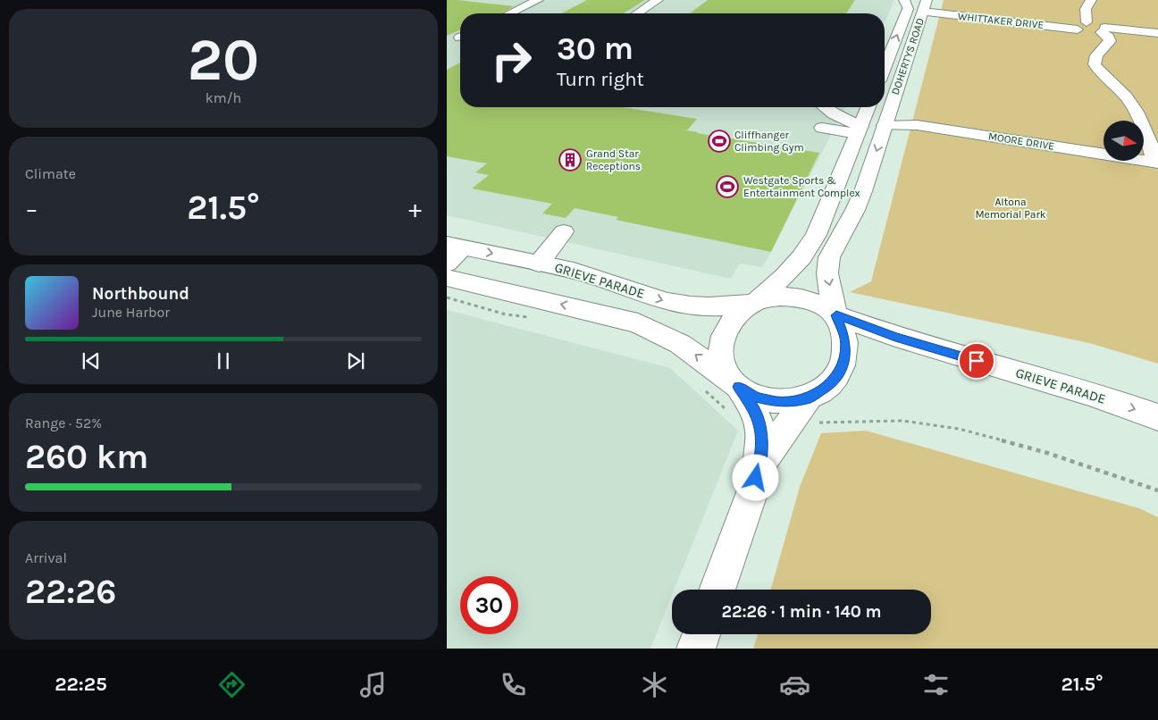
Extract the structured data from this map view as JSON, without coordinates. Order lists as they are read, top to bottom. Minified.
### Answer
{"streets":{"main road":["WHITTAKER DRIVE","DOHERTYS ROAD","MOORE DRIVE","GRIEVE PARADE"]},"crossings":[["WHITTAKER DRIVE","DOHERTYS ROAD"],["DOHERTYS ROAD","MOORE DRIVE"],["DOHERTYS ROAD","GRIEVE PARADE"]],"parks":["Altona Memorial Park"],"places":{"sports":["Cliffhanger Climbing Gym","Westgate Sports & Entertainment Complex"],"building":["Grand Star Receptions"]},"north":"right","page":{"tile":[["20","km/h"],"Climate",["Range · 52%","260 km"],["Arrival","22:26"]],"turn":["30 m","Turn right"],"heat":["−","21.5°","+"],"song":["Northbound","June Harbor"],"limit":"30","trip":"22:26 · 1 min · 140 m","tabs":["22:25","21.5°"]}}
